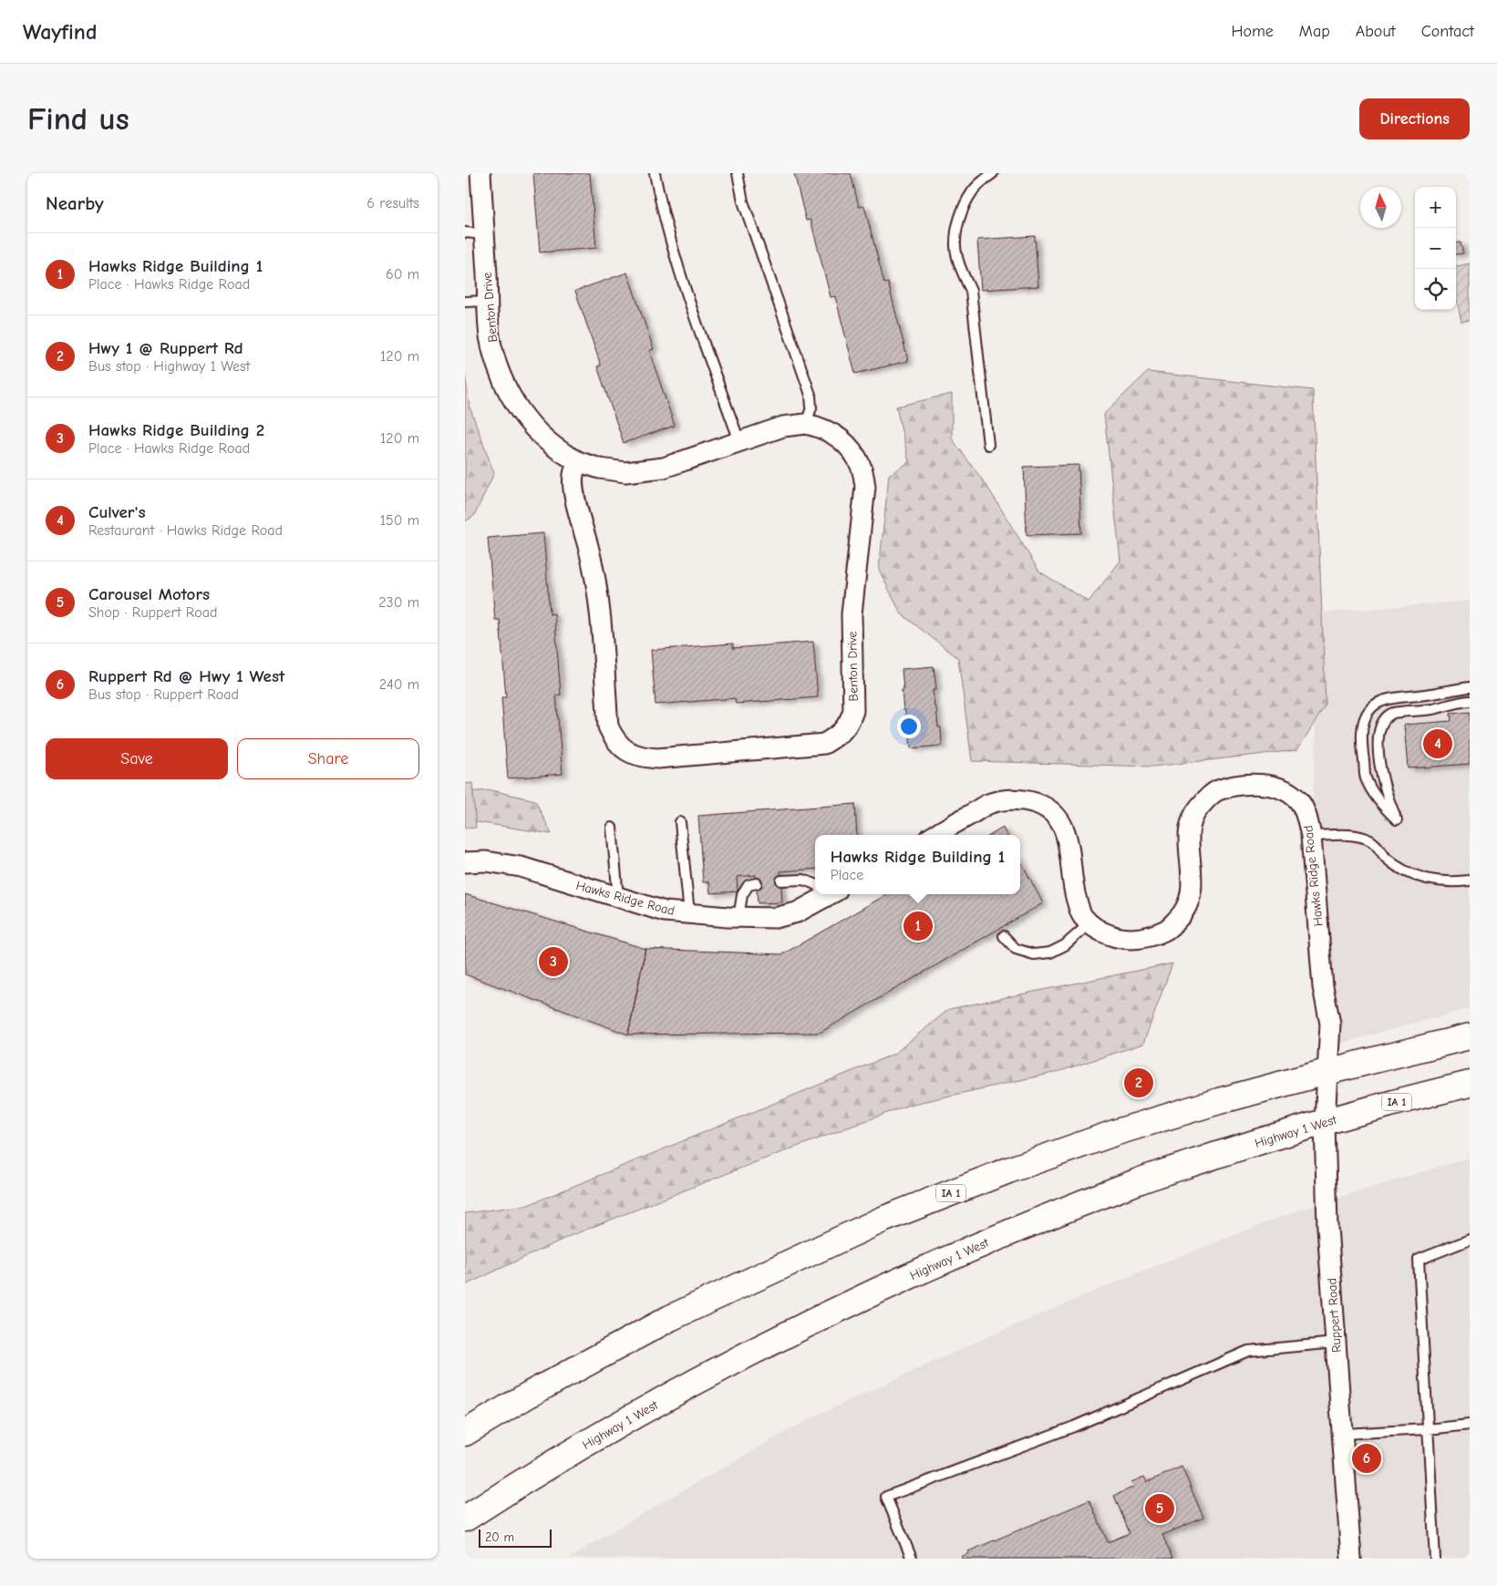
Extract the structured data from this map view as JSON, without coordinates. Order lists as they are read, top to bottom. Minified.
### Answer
{"streets":{"main road":["IA 1","Highway 1 West"],"street":["Benton Drive","Hawks Ridge Road","Ruppert Road"]},"crossings":[["Hawks Ridge Road","IA 1"],["Hawks Ridge Road","Ruppert Road"],["IA 1","Ruppert Road"],["Highway 1 West","Ruppert Road"]],"scale_bar":"20 m","north":"top","page":{"header":"Wayfind","nav":["Home","Map","About","Contact"],"buttons":["Directions",["Save","Share"]],"title":"Find us","heading":["Nearby","6 results"],"map_buttons":["+","−"],"list":[{"mark":"1","name":"Hawks Ridge Building 1","note":"Place · Hawks Ridge Road","value":"60 m"},{"mark":"2","name":"Hwy 1 @ Ruppert Rd","note":"Bus stop · Highway 1 West","value":"120 m"},{"mark":"3","name":"Hawks Ridge Building 2","note":"Place · Hawks Ridge Road","value":"120 m"},{"mark":"4","name":"Culver's","note":"Restaurant · Hawks Ridge Road","value":"150 m"},{"mark":"5","name":"Carousel Motors","note":"Shop · Ruppert Road","value":"230 m"},{"mark":"6","name":"Ruppert Rd @ Hwy 1 West","note":"Bus stop · Ruppert Road","value":"240 m"}],"pins":["4","1","3","2","6","5"],"popup":["Hawks Ridge Building 1","Place"],"scale":"20 m"}}
